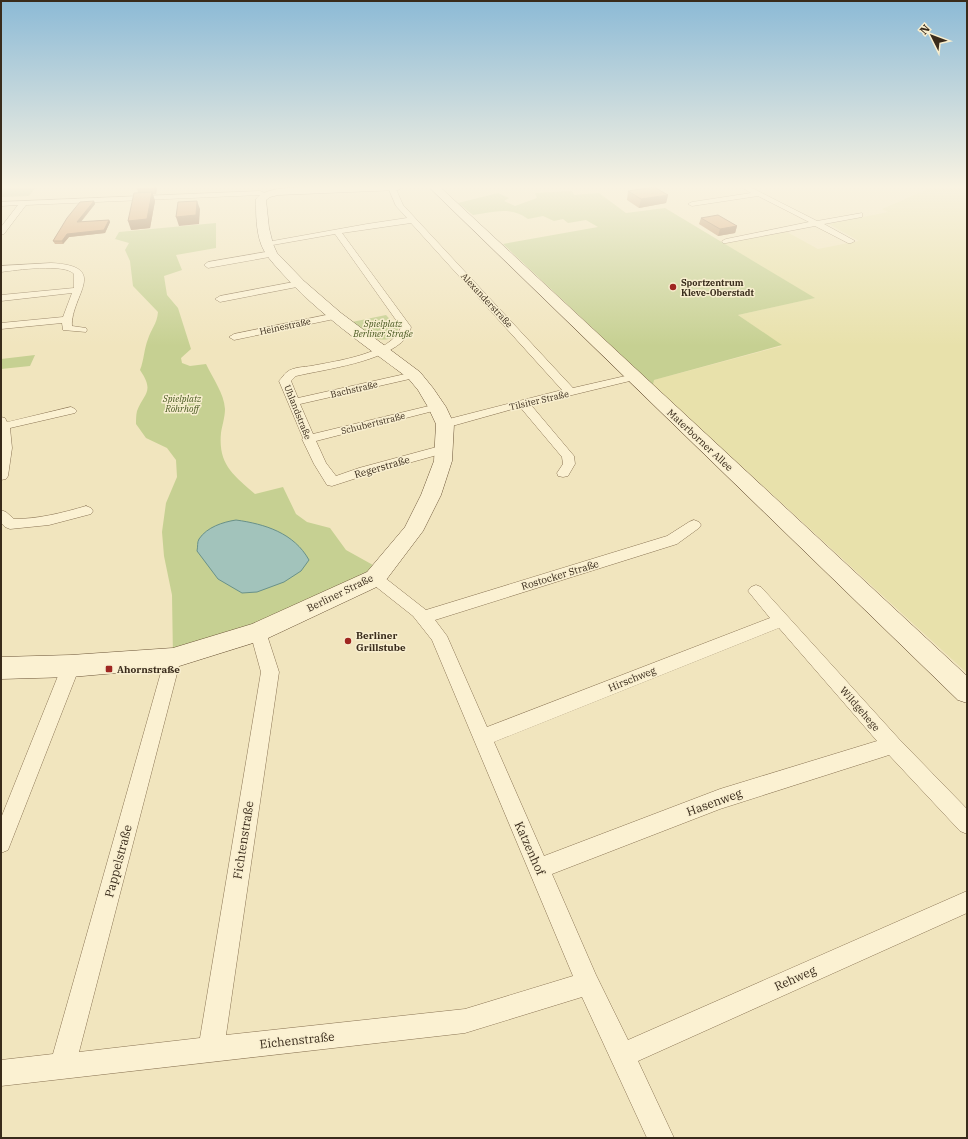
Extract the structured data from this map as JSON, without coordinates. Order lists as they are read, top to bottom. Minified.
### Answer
{"streets":{"street":["Alexanderstraße","Heinestraße","Bachstraße","Tilsiter Straße","Uhlandstraße","Schubertstraße","Materborner Allee","Regerstraße","Rostocker Straße","Berliner Straße","Hirschweg","Wildgehege","Hasenweg","Fichtenstraße","Katzenhof","Pappelstraße","Rehweg","Eichenstraße"]},"crossings":[["Alexanderstraße","Tilsiter Straße"],["Bachstraße","Uhlandstraße"],["Tilsiter Straße","Schubertstraße"],["Tilsiter Straße","Materborner Allee"],["Tilsiter Straße","Berliner Straße"],["Uhlandstraße","Schubertstraße"],["Uhlandstraße","Regerstraße"],["Schubertstraße","Berliner Straße"],["Regerstraße","Berliner Straße"],["Rostocker Straße","Katzenhof"],["Berliner Straße","Fichtenstraße"],["Berliner Straße","Katzenhof"],["Berliner Straße","Pappelstraße"],["Hirschweg","Wildgehege"],["Hirschweg","Katzenhof"],["Wildgehege","Hasenweg"],["Hasenweg","Katzenhof"],["Fichtenstraße","Eichenstraße"],["Katzenhof","Rehweg"],["Katzenhof","Eichenstraße"],["Pappelstraße","Eichenstraße"]],"parks":["Spielplatz Berliner Straße","Spielplatz Röhrhoff"],"places":{"other":["Sportzentrum Kleve-Oberstadt","Berliner Grillstube"],"transit":["Ahornstraße"]},"north":"top left"}
